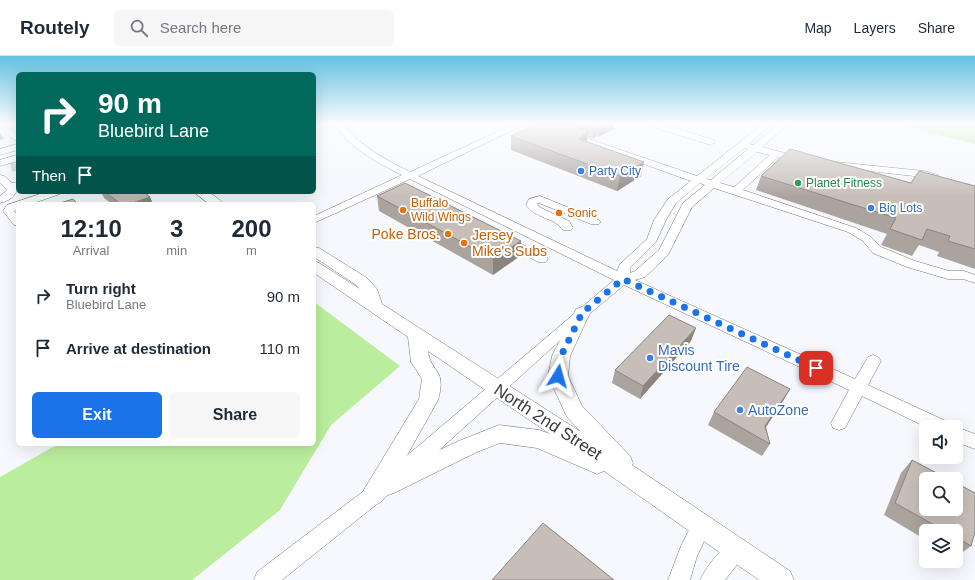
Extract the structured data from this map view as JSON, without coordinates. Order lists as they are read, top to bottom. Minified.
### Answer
{"streets":{"main road":["North 2nd Street"]},"places":["Party City","Planet Fitness","Big Lots","Buffalo Wild Wings","Sonic","Poke Bros.","Jersey Mike's Subs","Mavis Discount Tire","AutoZone"],"page":{"header":"Routely","search":"Search here","nav":["Map","Layers","Share"],"turn":["90 m","Bluebird Lane"],"then":"Then","eta":["12:10","Arrival","3","min","200","m"],"list":[{"name":"Turn right","note":"Bluebird Lane","value":"90 m"},{"name":"Arrive at destination","value":"110 m"}],"buttons":["Exit","Share"]}}
